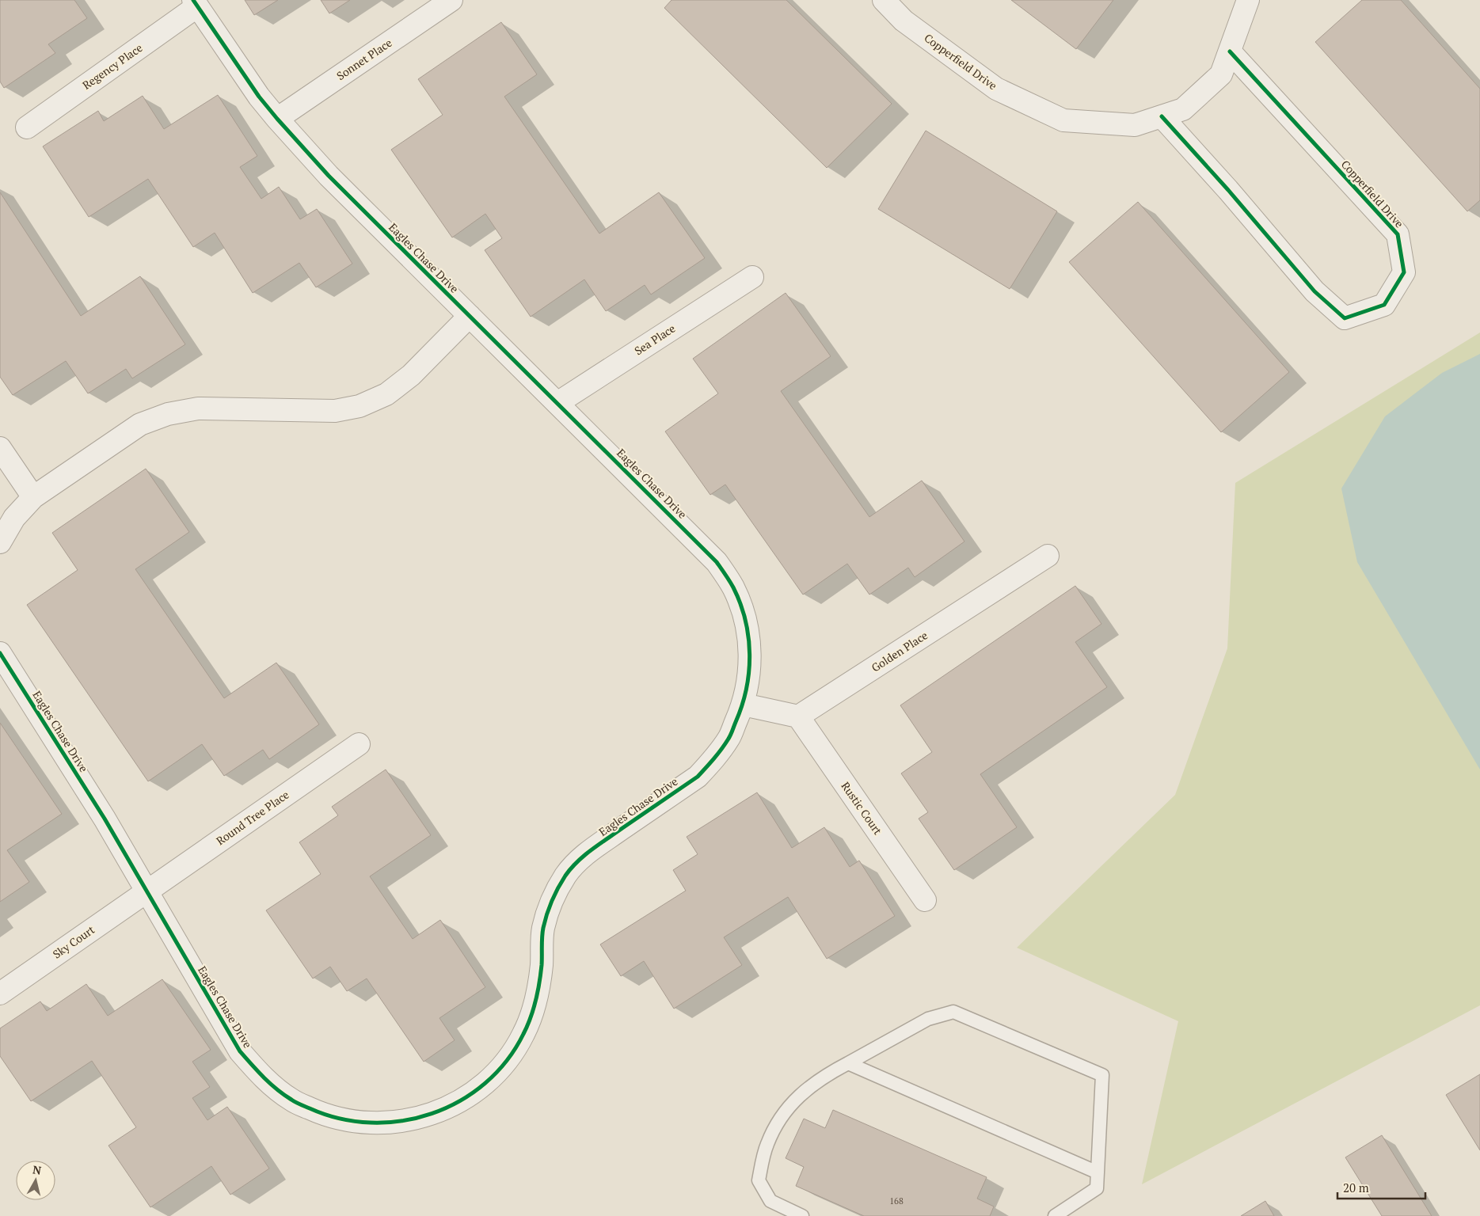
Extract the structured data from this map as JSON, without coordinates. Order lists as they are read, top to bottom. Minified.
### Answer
{"streets":{"street":["Sonnet Place","Copperfield Drive","Regency Place","Eagles Chase Drive","Sea Place","Golden Place","Rustic Court","Round Tree Place","Sky Court"]},"crossings":[["Sonnet Place","Eagles Chase Drive"],["Regency Place","Eagles Chase Drive"],["Eagles Chase Drive","Sea Place"],["Eagles Chase Drive","Round Tree Place"],["Eagles Chase Drive","Sky Court"],["Golden Place","Rustic Court"],["Round Tree Place","Sky Court"]],"house_numbers":["168"],"scale_bar":"20 m","north":"top"}
